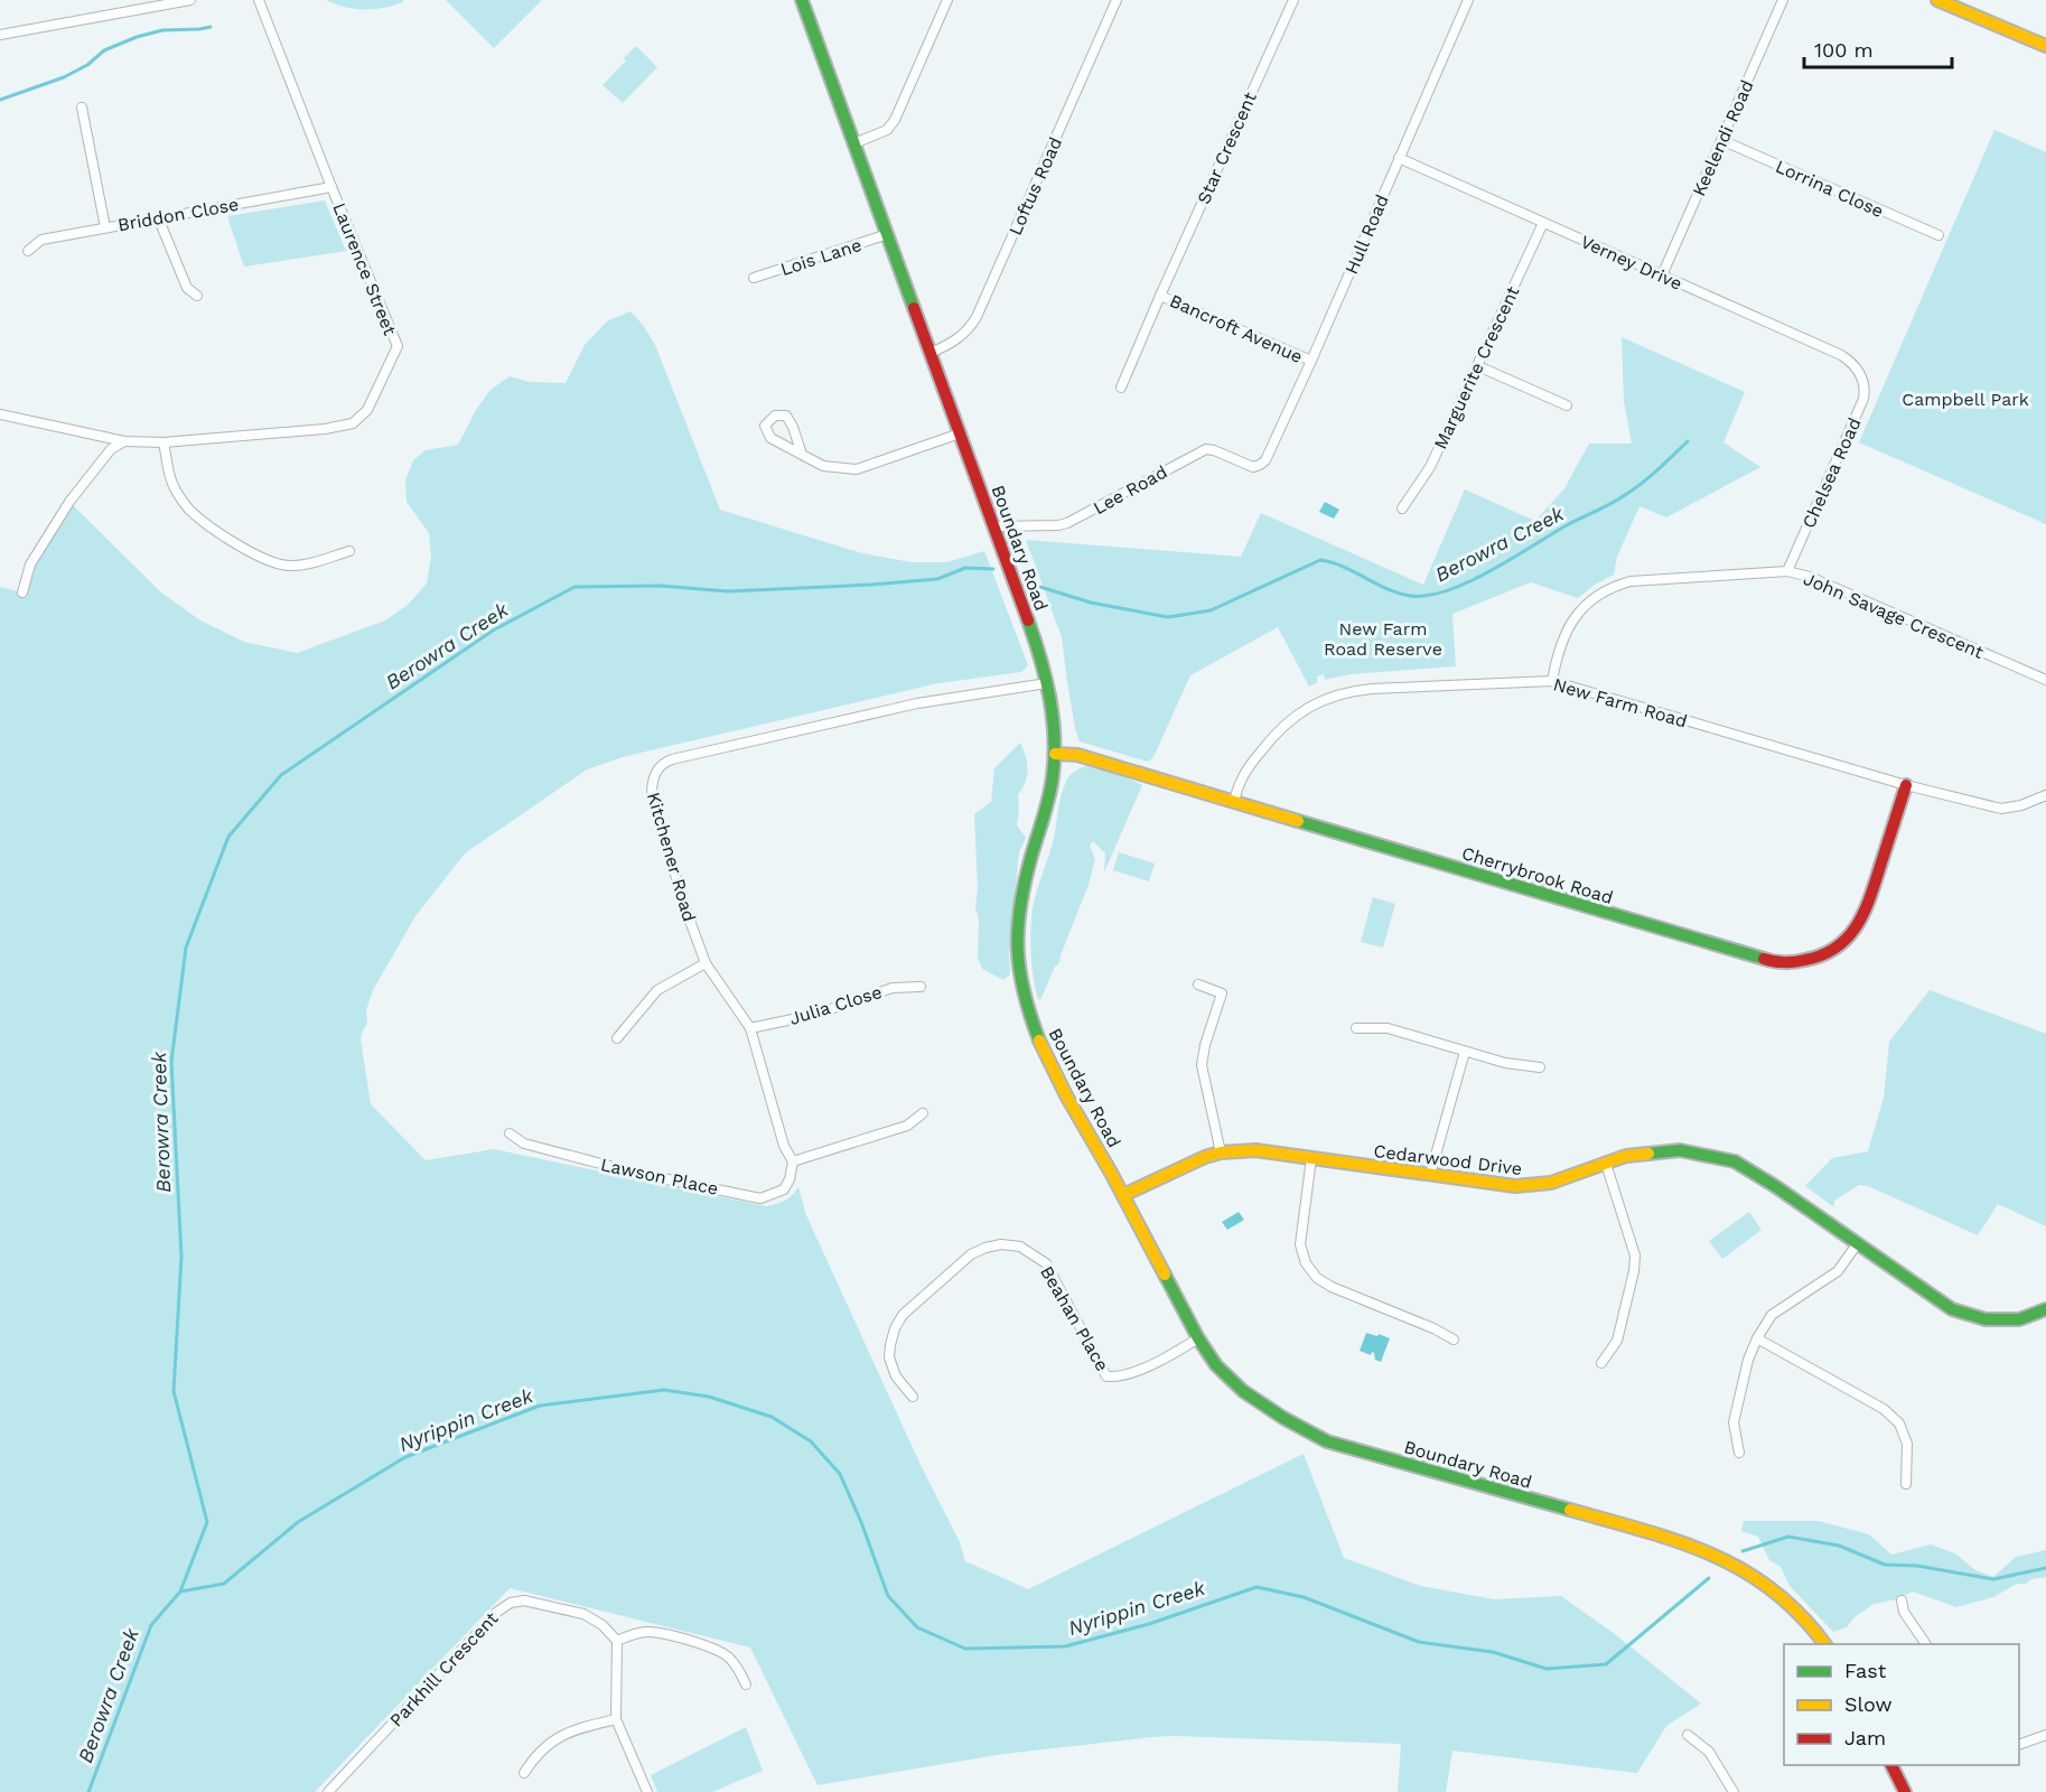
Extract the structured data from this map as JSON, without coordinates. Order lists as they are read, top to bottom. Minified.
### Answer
{"streets":{"main road":["Boundary Road","Cherrybrook Road","Cedarwood Drive"],"street":["Keelendi Road","Star Crescent","Loftus Road","Lorrina Close","Briddon Close","Hull Road","Lois Lane","Verney Drive","Laurence Street","Bancroft Avenue","Marguerite Crescent","Chelsea Road","Lee Road","John Savage Crescent","New Farm Road","Kitchener Road","Julia Close","Lawson Place","Beahan Place","Parkhill Crescent"]},"crossings":[["Keelendi Road","Lorrina Close"],["Keelendi Road","Verney Drive"],["Star Crescent","Bancroft Avenue"],["Loftus Road","Boundary Road"],["Briddon Close","Laurence Street"],["Hull Road","Verney Drive"],["Hull Road","Bancroft Avenue"],["Hull Road","Lee Road"],["Lois Lane","Boundary Road"],["Verney Drive","Marguerite Crescent"],["Verney Drive","Chelsea Road"],["Chelsea Road","John Savage Crescent"],["Lee Road","Boundary Road"],["Boundary Road","Kitchener Road"],["Boundary Road","Cherrybrook Road"],["Boundary Road","Cedarwood Drive"],["Boundary Road","Beahan Place"],["John Savage Crescent","New Farm Road"],["New Farm Road","Cherrybrook Road"],["Kitchener Road","Julia Close"],["Kitchener Road","Lawson Place"]],"water":["Berowra Creek","Nyrippin Creek"],"parks":["Campbell Park","New Farm Road Reserve"],"legend":["Fast","Slow","Jam"],"scale_bar":"100 m"}
